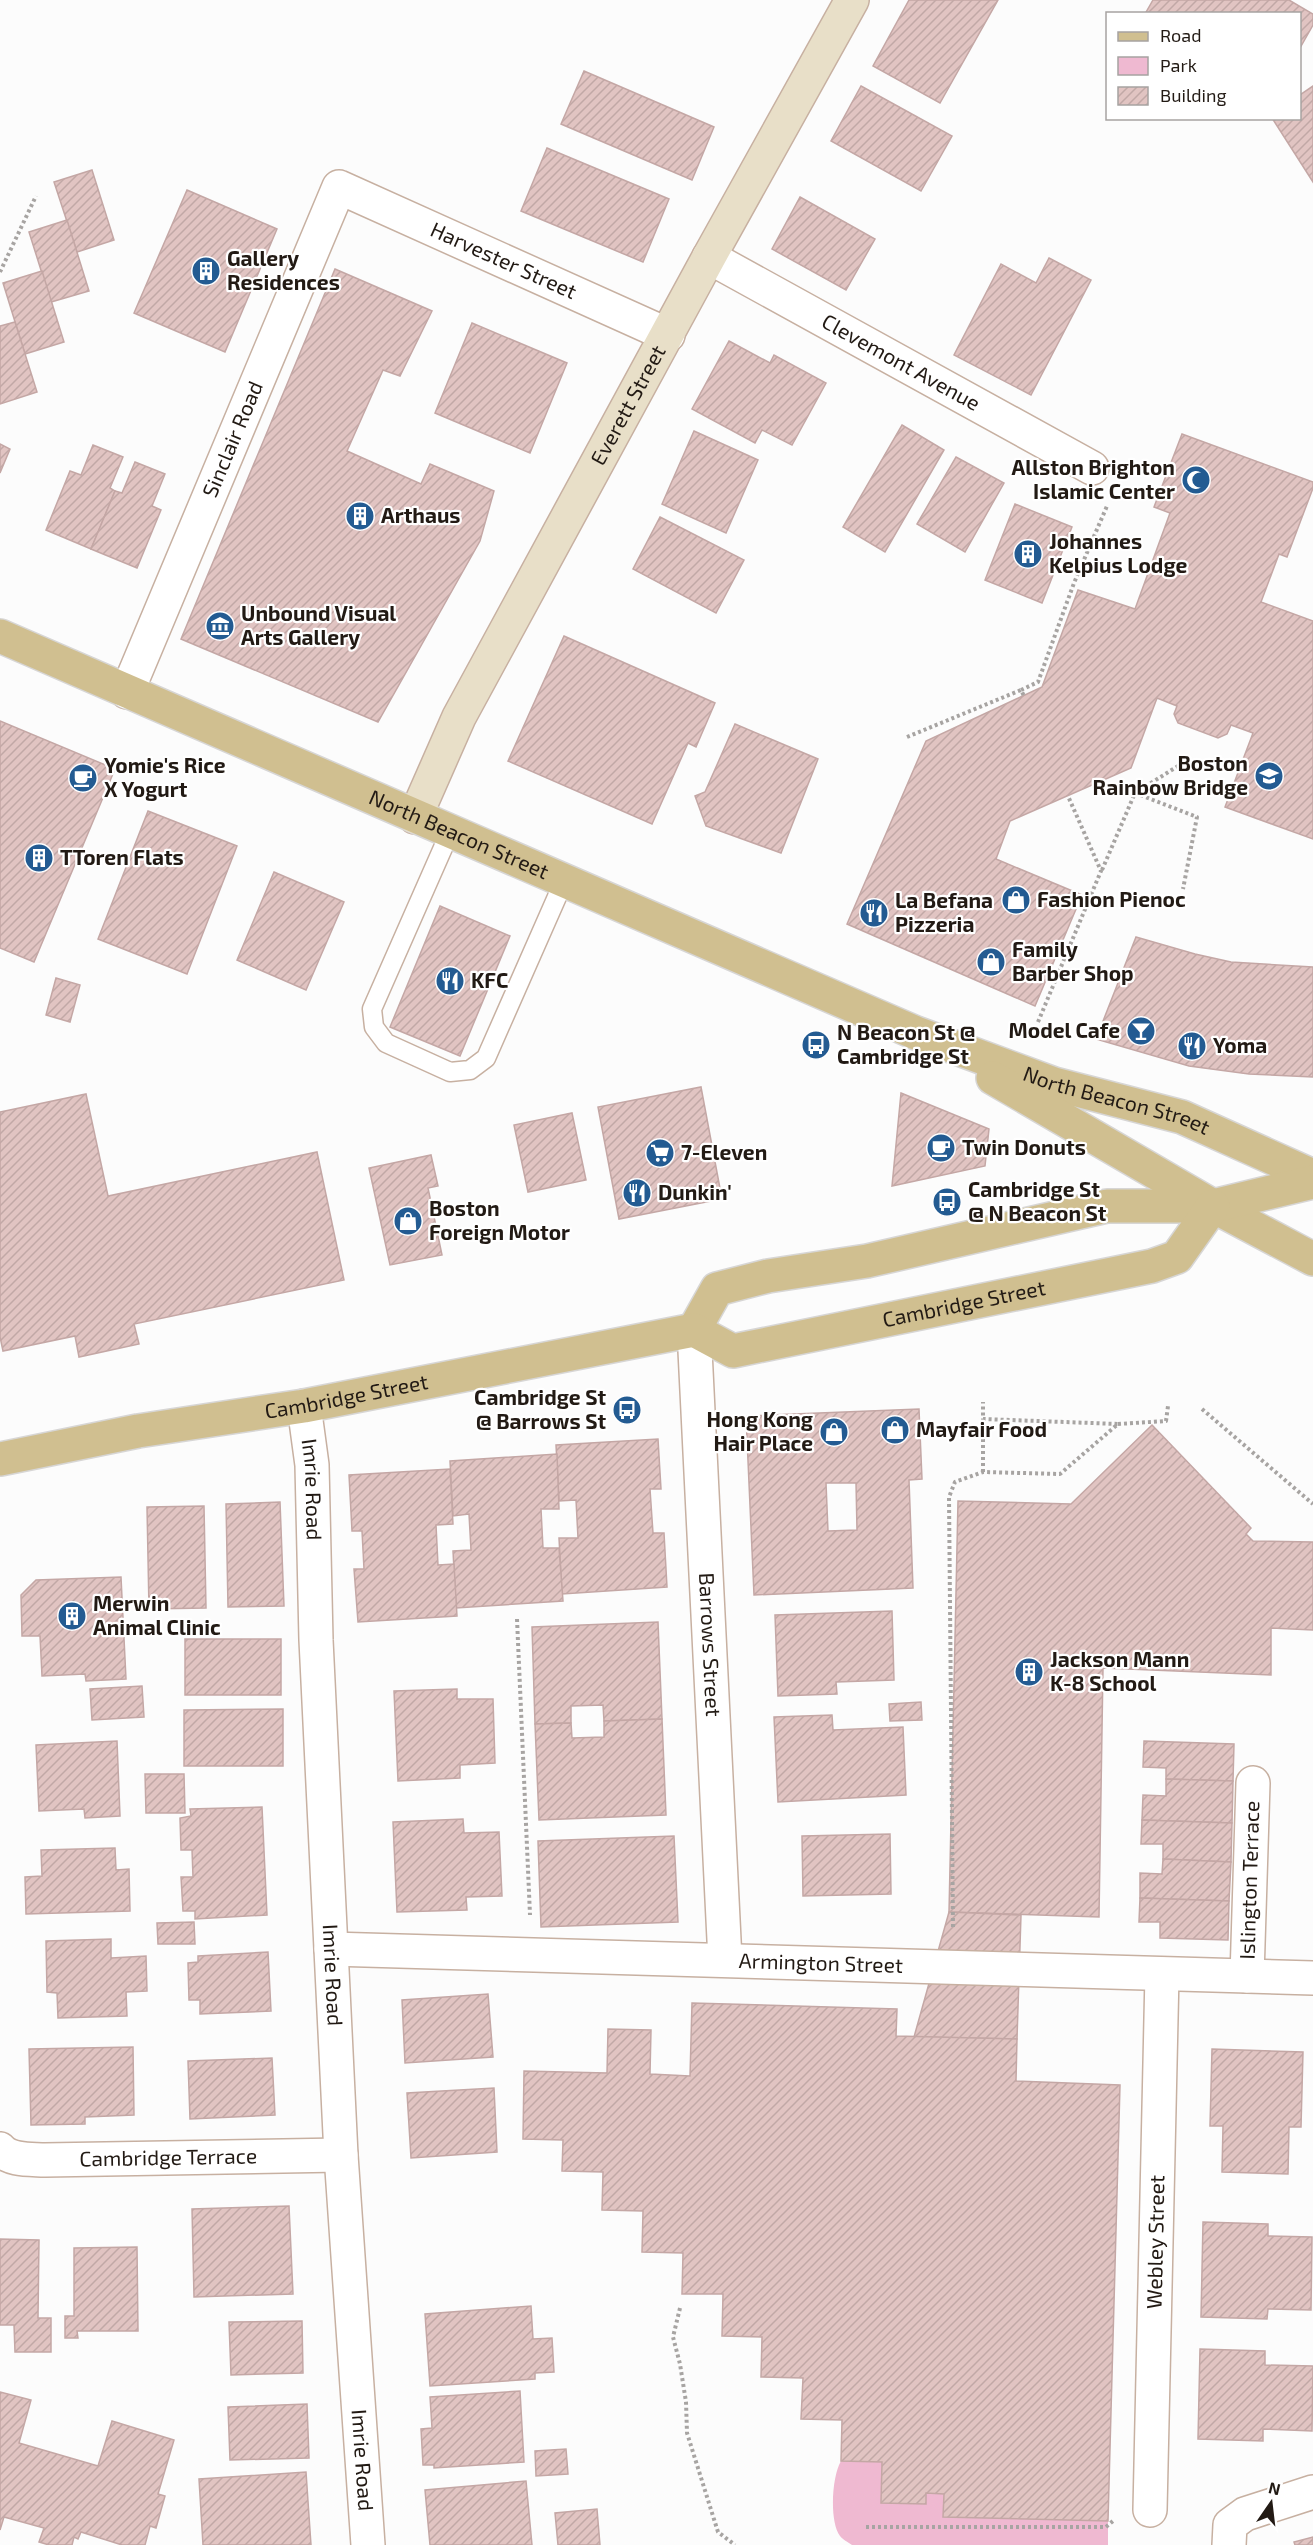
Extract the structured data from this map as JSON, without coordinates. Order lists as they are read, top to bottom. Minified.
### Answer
{"streets":{"main road":["North Beacon Street","Cambridge Street"],"street":["Harvester Street","Clevemont Avenue","Everett Street","Sinclair Road","Imrie Road","Barrows Street","Islington Terrace","Armington Street","Cambridge Terrace","Webley Street"]},"crossings":[["Harvester Street","Everett Street"],["Harvester Street","Sinclair Road"],["Clevemont Avenue","Everett Street"],["Everett Street","North Beacon Street"],["Sinclair Road","North Beacon Street"],["North Beacon Street","Cambridge Street"],["Cambridge Street","Imrie Road"],["Cambridge Street","Barrows Street"],["Imrie Road","Armington Street"],["Imrie Road","Cambridge Terrace"],["Barrows Street","Armington Street"],["Islington Terrace","Armington Street"],["Armington Street","Webley Street"]],"places":{"building":["Gallery Residences","Arthaus","Johannes Kelpius Lodge","TToren Flats","Merwin Animal Clinic","Jackson Mann K-8 School"],"mosque":["Allston Brighton Islamic Center"],"museum":["Unbound Visual Arts Gallery"],"school or university":["Boston Rainbow Bridge"],"cafe":["Yomie's Rice X Yogurt","Twin Donuts"],"shop":["Fashion Pienoc","Family Barber Shop","Boston Foreign Motor","Mayfair Food","Hong Kong Hair Place"],"restaurant":["La Befana Pizzeria","KFC","Yoma","Dunkin'"],"bar":["Model Cafe"],"bus stop":["N Beacon St @ Cambridge St","Cambridge St @ N Beacon St","Cambridge St @ Barrows St"],"supermarket":["7-Eleven"]},"legend":["Road","Park","Building"],"north":"top"}
